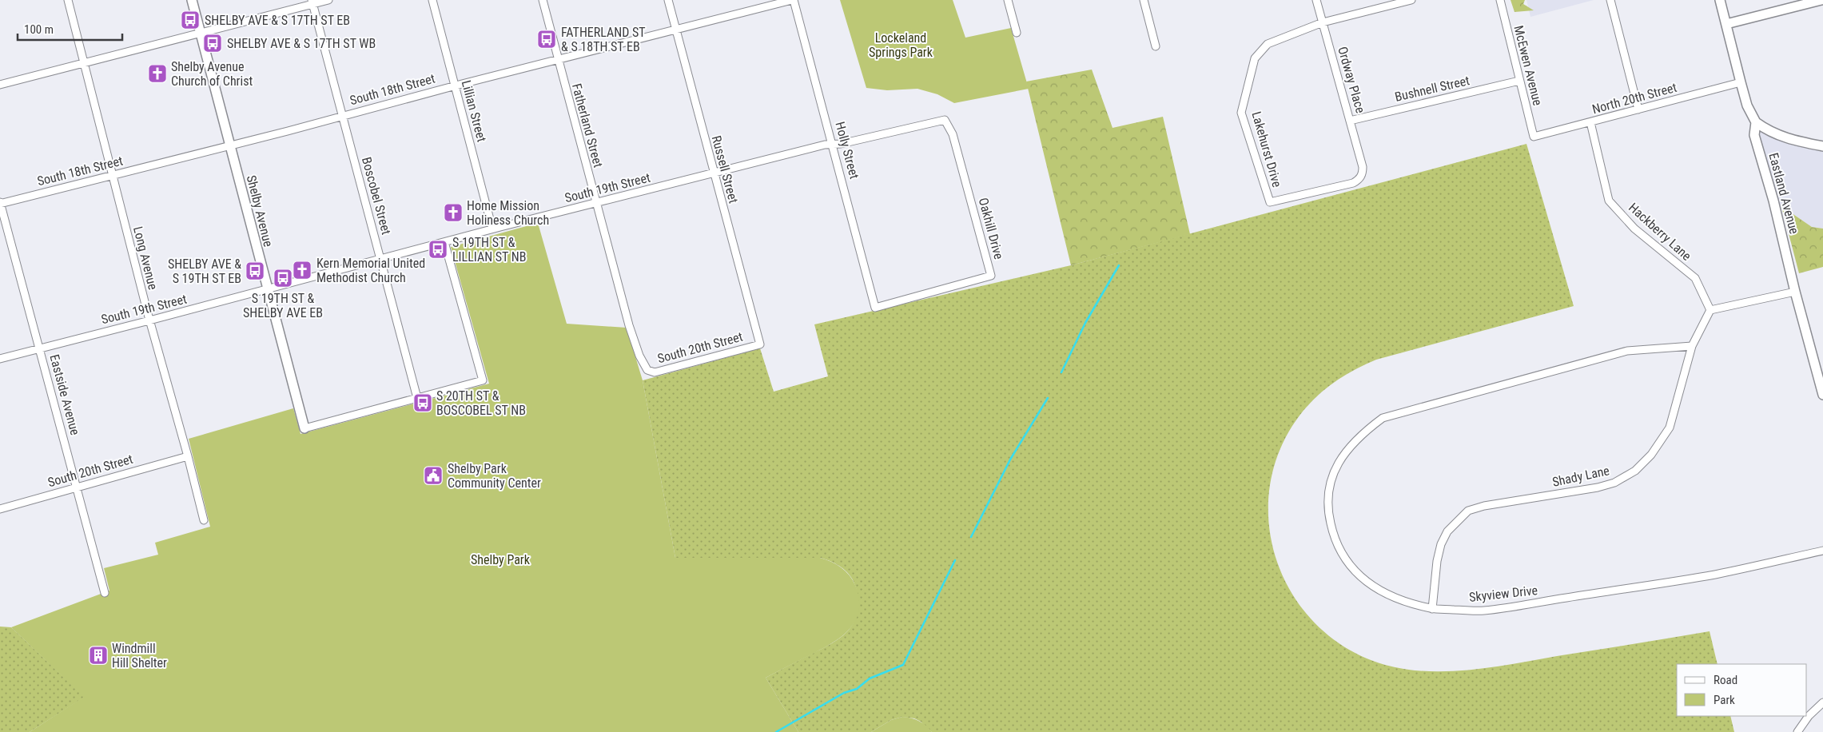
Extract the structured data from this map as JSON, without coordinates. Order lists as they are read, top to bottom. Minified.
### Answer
{"streets":{"street":["McEwen Avenue","Ordway Place","Bushnell Street","South 18th Street","North 20th Street","Lillian Street","Fatherland Street","Lakehurst Drive","Holly Street","Russell Street","South 19th Street","Eastland Avenue","Boscobel Street","Shelby Avenue","Oakhill Drive","Hackberry Lane","Long Avenue","South 20th Street","Eastside Avenue","Shady Lane","Skyview Drive"]},"crossings":[["McEwen Avenue","Bushnell Street"],["McEwen Avenue","North 20th Street"],["Ordway Place","Bushnell Street"],["Ordway Place","Lakehurst Drive"],["South 18th Street","Lillian Street"],["South 18th Street","Fatherland Street"],["South 18th Street","Holly Street"],["South 18th Street","Russell Street"],["South 18th Street","Boscobel Street"],["South 18th Street","Shelby Avenue"],["South 18th Street","Long Avenue"],["South 18th Street","Eastside Avenue"],["North 20th Street","Eastland Avenue"],["North 20th Street","Hackberry Lane"],["Lillian Street","South 19th Street"],["Fatherland Street","South 19th Street"],["Fatherland Street","South 20th Street"],["Holly Street","South 19th Street"],["Holly Street","Oakhill Drive"],["Russell Street","South 19th Street"],["Russell Street","South 20th Street"],["South 19th Street","Boscobel Street"],["South 19th Street","Shelby Avenue"],["South 19th Street","Oakhill Drive"],["South 19th Street","Long Avenue"],["South 19th Street","Eastside Avenue"],["Hackberry Lane","Shady Lane"],["Long Avenue","South 20th Street"],["South 20th Street","Eastside Avenue"],["Shady Lane","Skyview Drive"]],"parks":["Lockeland Springs Park","Shelby Park"],"places":{"bus stop":["SHELBY AVE & S 17TH ST EB","FATHERLAND ST & S 18TH ST EB","SHELBY AVE & S 17TH ST WB","S 19TH ST & LILLIAN ST NB","SHELBY AVE & S 19TH ST EB","S 19TH ST & SHELBY AVE EB","S 20TH ST & BOSCOBEL ST NB"],"church":["Shelby Avenue Church of Christ","Home Mission Holiness Church","Kern Memorial United Methodist Church"],"public building":["Shelby Park Community Center"],"building":["Windmill Hill Shelter"]},"legend":["Road","Park"],"scale_bar":"100 m"}
